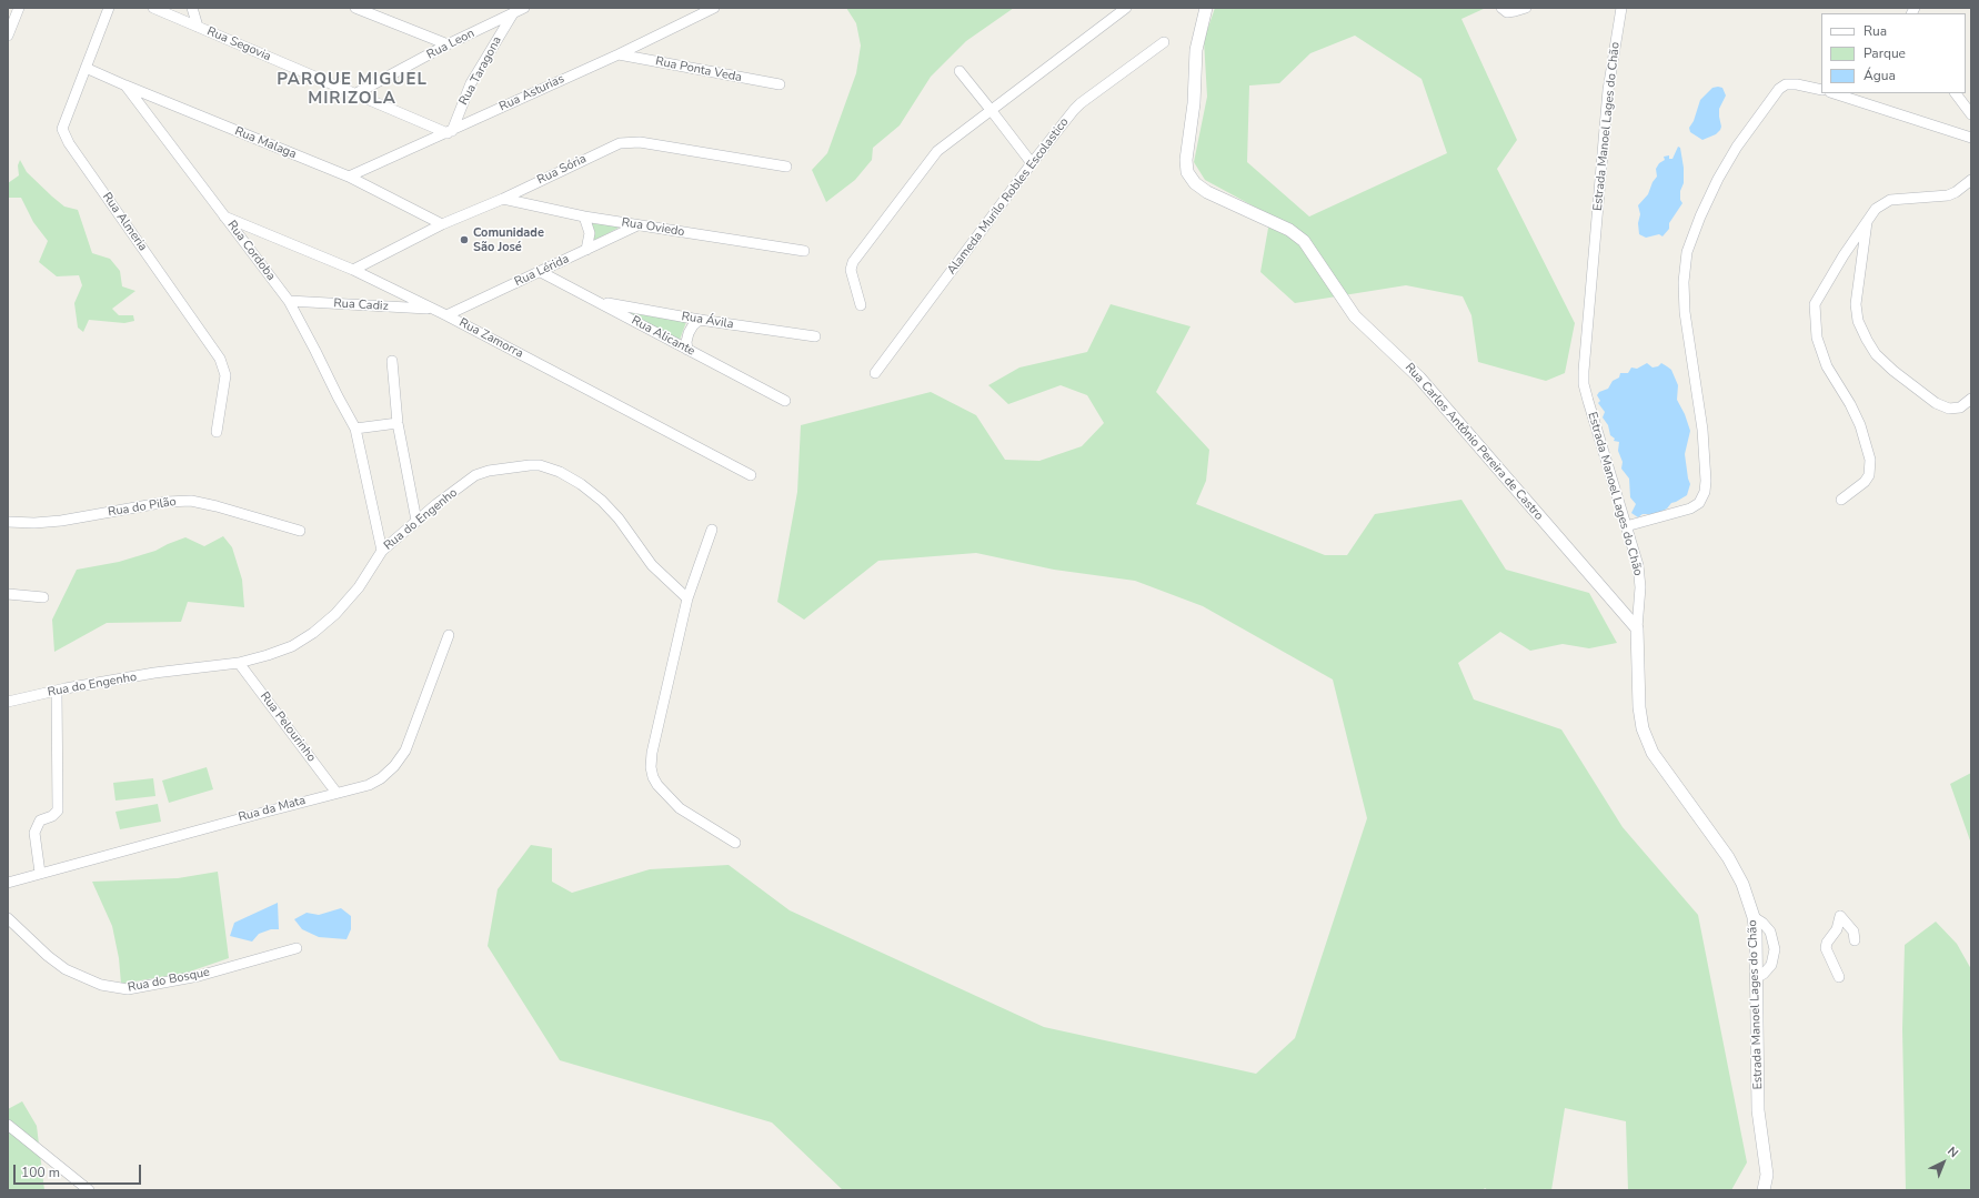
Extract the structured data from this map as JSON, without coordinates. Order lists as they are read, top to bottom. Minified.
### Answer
{"streets":{"street":["Rua Segovia","Rua Leon","Rua Ponta Veda","Rua Taragona","Rua Asturias","Estrada Manoel Lages do Chão","Rua Malaga","Rua Sória","Alameda Murilo Robles Escolastico","Rua Almeria","Rua Oviedo","Rua Cordoba","Rua Lérida","Rua Cadiz","Rua Ávila","Rua Alicante","Rua Zamorra","Rua Carlos Antônio Pereira de Castro","Rua do Pilão","Rua do Engenho","Rua Pelourinho","Rua da Mata","Rua do Bosque"]},"crossings":[["Rua Segovia","Rua Leon"],["Rua Segovia","Rua Taragona"],["Rua Segovia","Rua Asturias"],["Rua Leon","Rua Taragona"],["Rua Ponta Veda","Rua Asturias"],["Rua Taragona","Rua Asturias"],["Rua Asturias","Rua Malaga"],["Estrada Manoel Lages do Chão","Rua Carlos Antônio Pereira de Castro"],["Rua Malaga","Rua Sória"],["Rua Malaga","Rua Almeria"],["Rua Malaga","Rua Cordoba"],["Rua Sória","Rua Oviedo"],["Rua Sória","Rua Zamorra"],["Rua Oviedo","Rua Lérida"],["Rua Cordoba","Rua Cadiz"],["Rua Cordoba","Rua Zamorra"],["Rua Cordoba","Rua do Engenho"],["Rua Lérida","Rua Alicante"],["Rua Lérida","Rua Zamorra"],["Rua Cadiz","Rua Zamorra"],["Rua Ávila","Rua Alicante"],["Rua do Engenho","Rua Pelourinho"],["Rua Pelourinho","Rua da Mata"]],"districts":["PARQUE MIGUEL MIRIZOLA"],"places":["Comunidade São José"],"legend":["Rua","Parque","Água"],"scale_bar":"100 m","north":"top right"}
